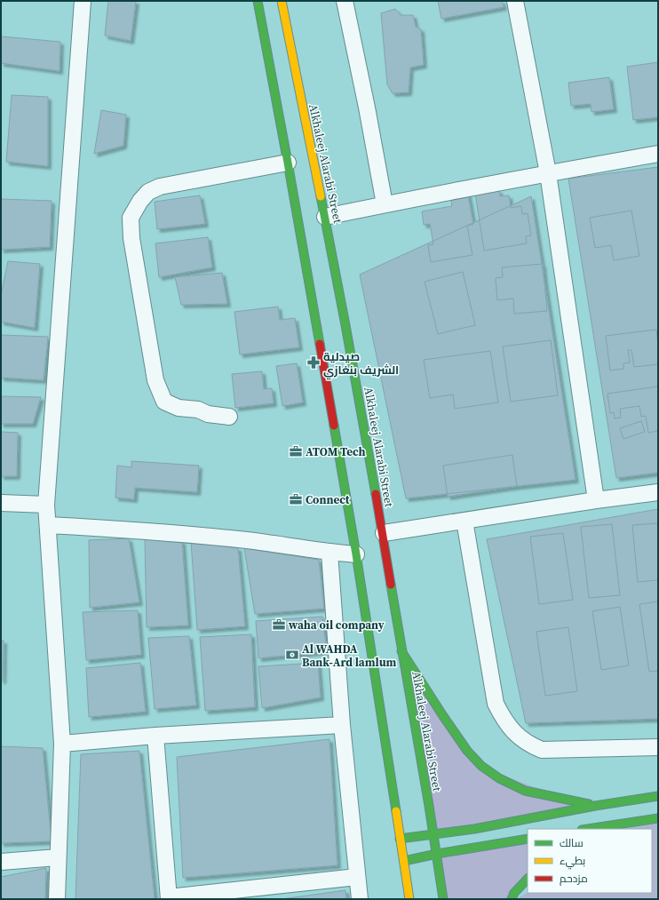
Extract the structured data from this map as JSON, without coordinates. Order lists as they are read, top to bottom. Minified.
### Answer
{"streets":{"main road":["Alkhaleej Alarabi Street"]},"places":{"pharmacy":["صيدلية الشريف بنغازي"],"office":["ATOM Tech","Connect","waha oil company"],"bank":["Al WAHDA Bank-Ard lamlum"]},"legend":["سالك","بطيء","مزدحم"]}
